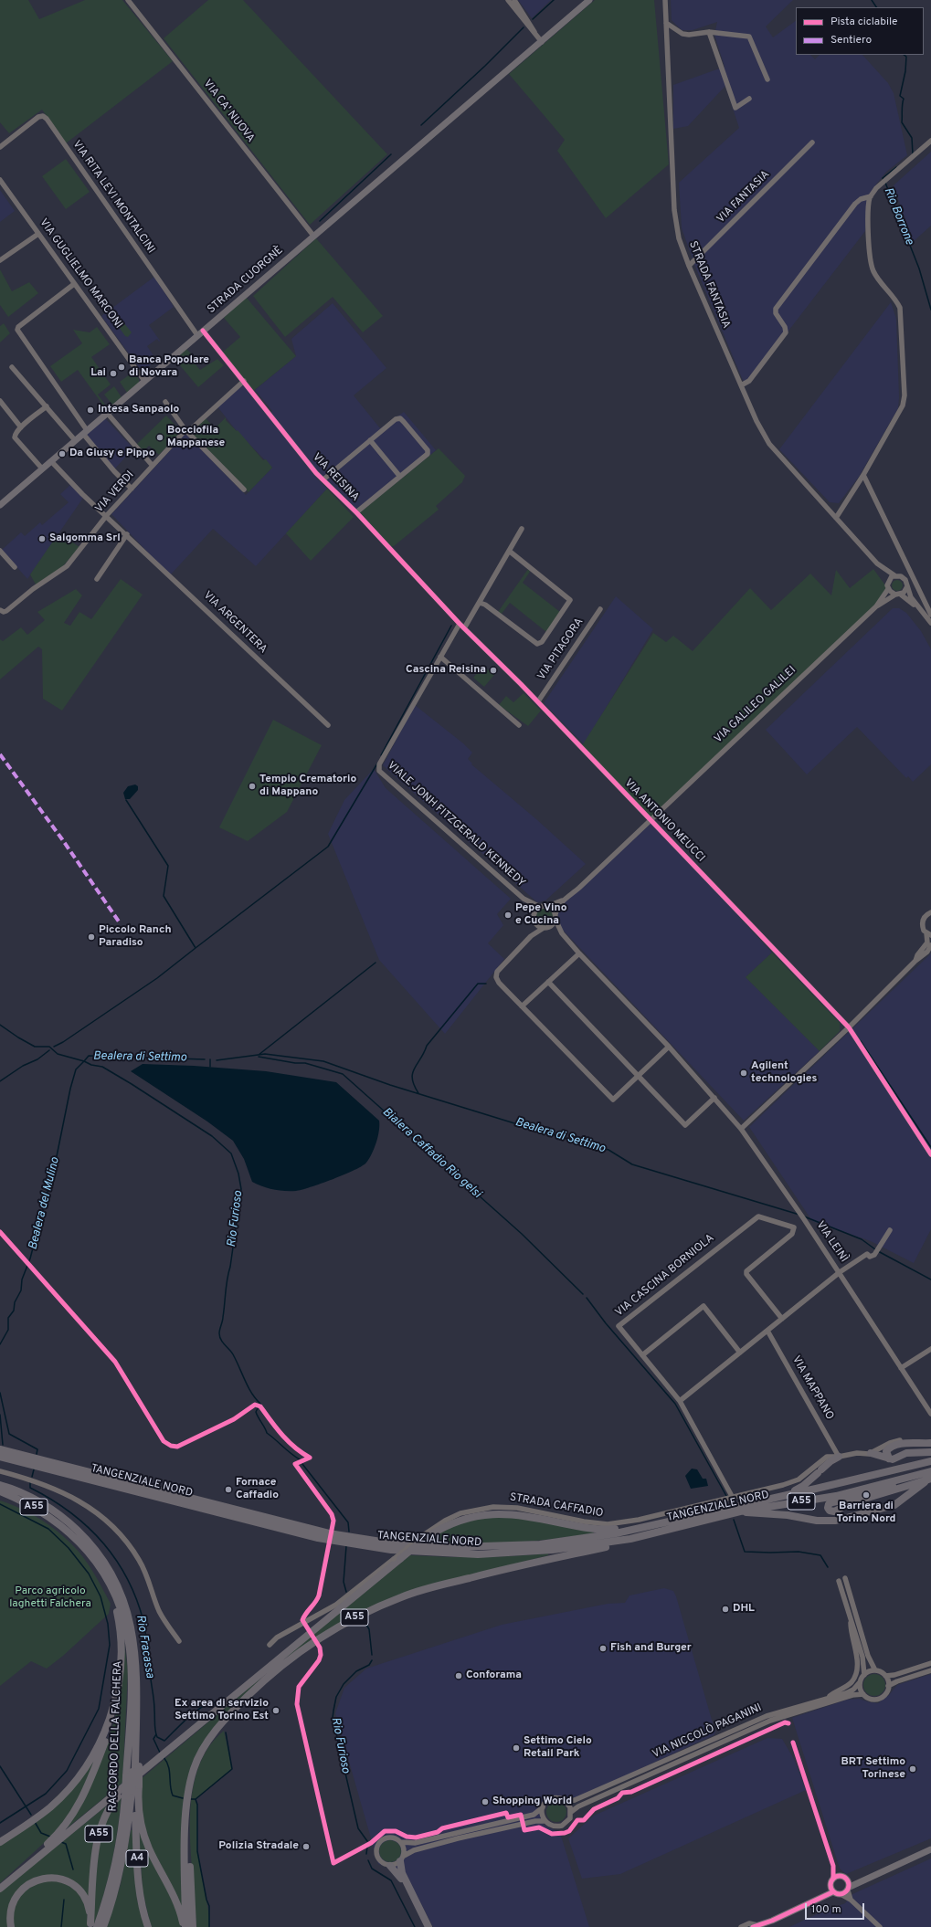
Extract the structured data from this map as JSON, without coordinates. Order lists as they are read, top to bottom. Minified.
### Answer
{"streets":{"highway":["TANGENZIALE NORD","A55","RACCORDO DELLA FALCHERA","A4"],"main road":["STRADA CUORGNÈ"],"street":["VIA CA' NUOVA","VIA RITA LEVI MONTALCINI","VIA FANTASIA","VIA GUGLIELMO MARCONI","STRADA FANTASIA","VIA REISINA","VIA VERDI","VIA ARGENTERA","VIA PITAGORA","VIA GALILEO GALILEI","VIA ANTONIO MEUCCI","VIALE JONH FITZGERALD KENNEDY","VIA LEINÌ","VIA CASCINA BORNIOLA","VIA MAPPANO","STRADA CAFFADIO","VIA NICCOLÒ PAGANINI"]},"crossings":[["VIA CA' NUOVA","STRADA CUORGNÈ"],["VIA RITA LEVI MONTALCINI","STRADA CUORGNÈ"],["VIA RITA LEVI MONTALCINI","VIA REISINA"],["VIA FANTASIA","STRADA FANTASIA"],["VIA GUGLIELMO MARCONI","STRADA CUORGNÈ"],["STRADA CUORGNÈ","VIA REISINA"],["STRADA CUORGNÈ","VIA ARGENTERA"],["VIA REISINA","VIA VERDI"],["VIA REISINA","VIA ANTONIO MEUCCI"],["VIA VERDI","VIA ARGENTERA"],["VIA PITAGORA","VIA ANTONIO MEUCCI"],["VIA GALILEO GALILEI","VIA ANTONIO MEUCCI"],["VIA CASCINA BORNIOLA","STRADA CAFFADIO"],["VIA MAPPANO","STRADA CAFFADIO"],["TANGENZIALE NORD","A55"],["A55","STRADA CAFFADIO"],["A55","RACCORDO DELLA FALCHERA"],["RACCORDO DELLA FALCHERA","A4"]],"water":["Rio Borrone","Bealera di Settimo","Bialera Caffadio Rio gelsi","Bealera del Mulino","Rio Furioso","Rio Fracassa"],"parks":["Parco agricolo laghetti Falchera"],"places":["Banca Popolare di Novara","Lai","Intesa Sanpaolo","Bocciofila Mappanese","Da Giusy e Pippo","Salgomma Srl","Cascina Reisina","Tempio Crematorio di Mappano","Pepe Vino e Cucina","Piccolo Ranch Paradiso","Agilent technologies","Fornace Caffadio","Barriera di Torino Nord","DHL","Fish and Burger","Conforama","Ex area di servizio Settimo Torino Est","Settimo Cielo Retail Park","BRT Settimo Torinese","Shopping World","Polizia Stradale"],"legend":["Pista ciclabile","Sentiero"],"scale_bar":"100 m"}
